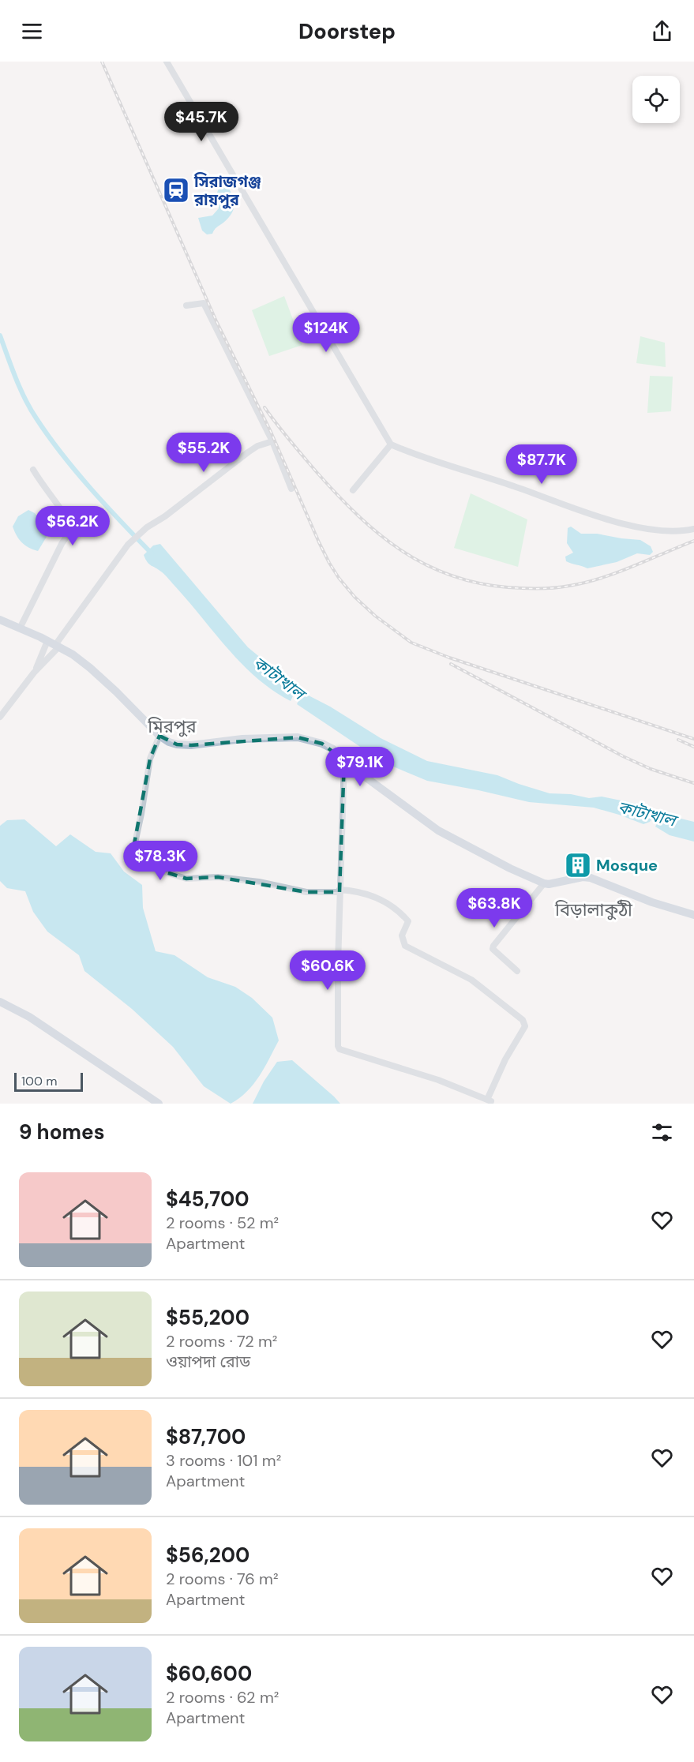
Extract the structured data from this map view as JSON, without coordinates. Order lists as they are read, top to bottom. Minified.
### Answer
{"districts":["মিরপুর","বিড়ালাকুঠী"],"water":["কাটাখাল"],"places":{"station":["সিরাজগঞ্জ রায়পুর"],"building":["Mosque"]},"scale_bar":"100 m","page":{"header":"Doorstep","price":["$45.7K","$124K","$55.2K","$87.7K","$56.2K","$79.1K","$78.3K","$63.8K","$60.6K"],"scale":"100 m","heading":"9 homes","list":[{"name":"$45,700","note":"2 rooms · 52 m² · Apartment"},{"name":"$55,200","note":"2 rooms · 72 m² · ওয়াপদা রোড"},{"name":"$87,700","note":"3 rooms · 101 m² · Apartment"},{"name":"$56,200","note":"2 rooms · 76 m² · Apartment"},{"name":"$60,600","note":"2 rooms · 62 m² · Apartment"}]}}
